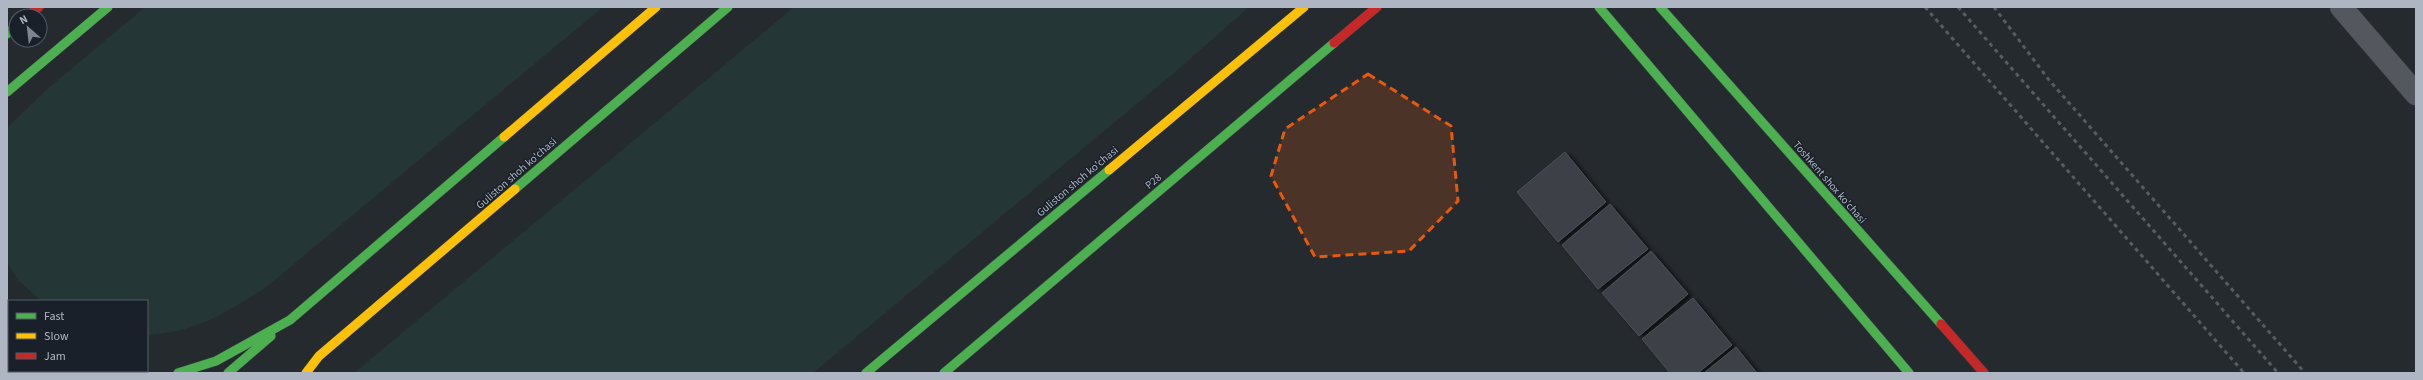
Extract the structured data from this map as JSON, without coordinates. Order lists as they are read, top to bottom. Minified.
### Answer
{"streets":{"main road":["Guliston shoh ko'chasi","Р28","Toshkent shox ko'chasi"]},"legend":["Fast","Slow","Jam"],"north":"top left"}
